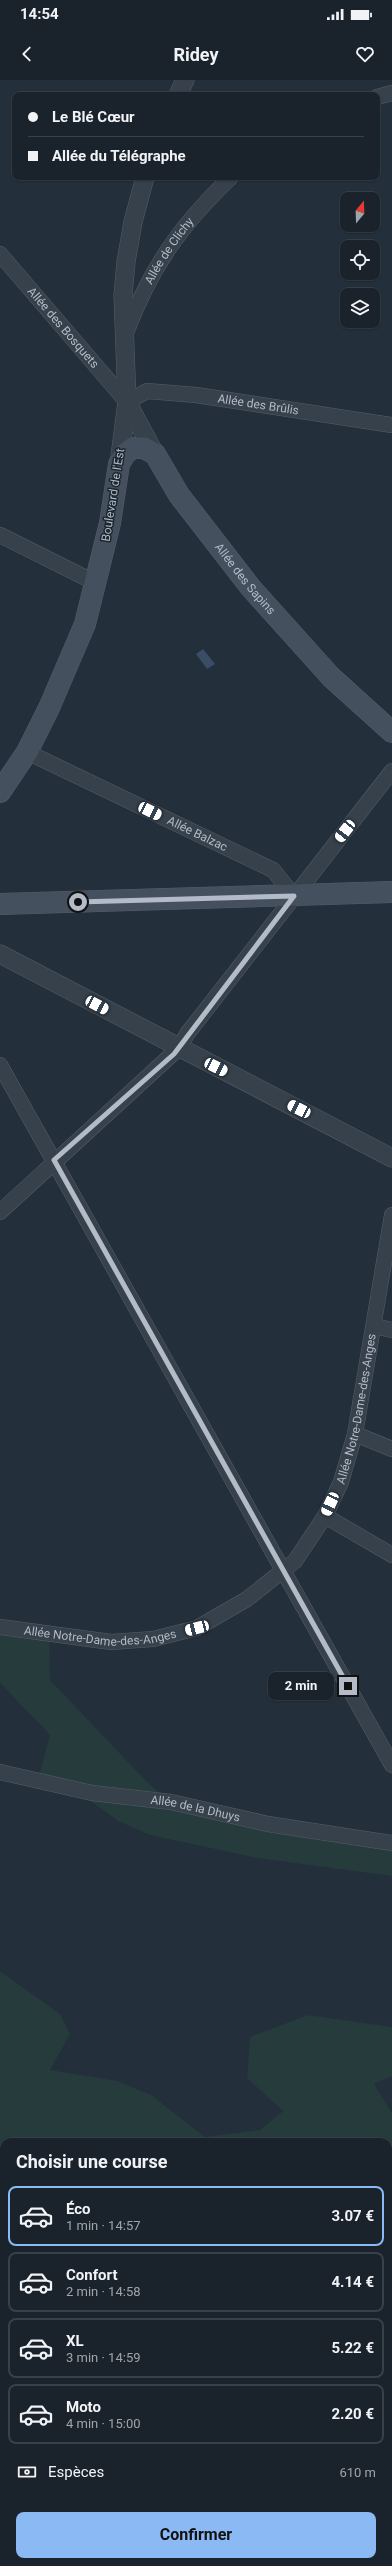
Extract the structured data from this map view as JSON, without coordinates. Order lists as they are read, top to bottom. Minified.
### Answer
{"streets":{"main road":["Boulevard de l'Est","Allée des Sapins"],"street":["Allée de Clichy","Allée des Bosquets","Allée des Brûlis","Allée Balzac","Allée Notre-Dame-des-Anges","Allée de la Dhuys"]},"crossings":[["Allée de Clichy","Boulevard de l'Est"],["Allée des Bosquets","Allée des Brûlis"],["Allée des Bosquets","Boulevard de l'Est"],["Allée des Bosquets","Allée des Sapins"],["Allée des Brûlis","Boulevard de l'Est"],["Allée des Brûlis","Allée des Sapins"],["Boulevard de l'Est","Allée des Sapins"],["Boulevard de l'Est","Allée Balzac"]],"north":"top","page":{"status":"14:54","header":"Ridey","banner":["Le Blé Cœur","Allée du Télégraphe"],"bubble":"2 min","heading":"Choisir une course","list":[{"name":"Éco","note":"1 min · 14:57","value":"3.07 €"},{"name":"Confort","note":"2 min · 14:58","value":"4.14 €"},{"name":"XL","note":"3 min · 14:59","value":"5.22 €"},{"name":"Moto","note":"4 min · 15:00","value":"2.20 €"}],"pay":["Espèces","610 m"],"buttons":"Confirmer"}}
